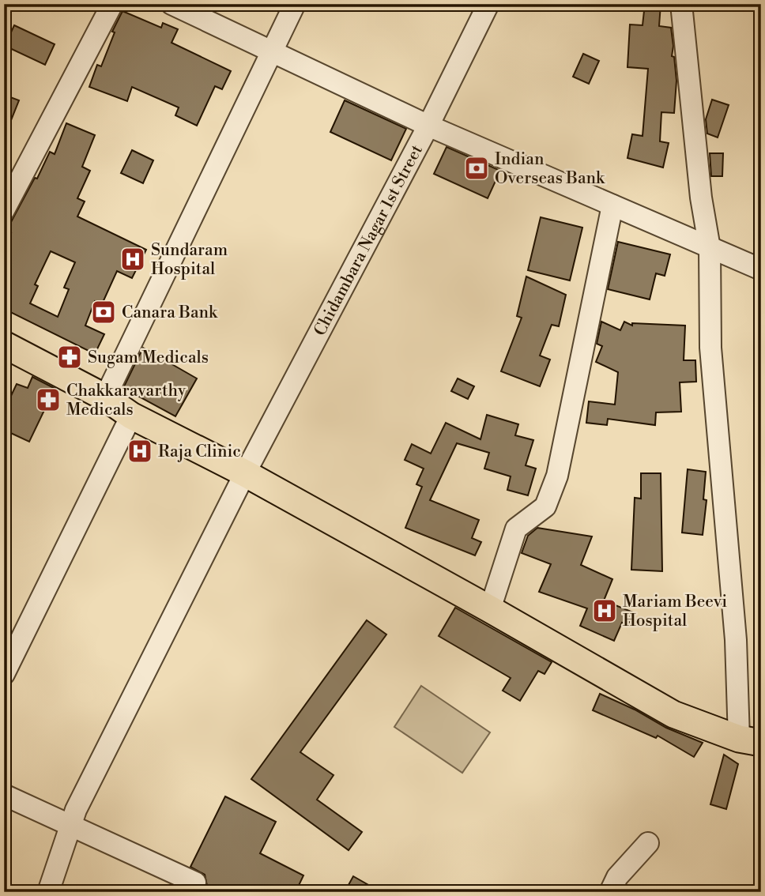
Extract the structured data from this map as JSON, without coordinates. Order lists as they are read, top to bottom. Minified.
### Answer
{"streets":{"street":["Chidambara Nagar 1st Street"]},"places":{"bank":["Indian Overseas Bank","Canara Bank"],"hospital":["Sundaram Hospital","Raja Clinic","Mariam Beevi Hospital"],"pharmacy":["Sugam Medicals","Chakkaravarthy Medicals"]}}
